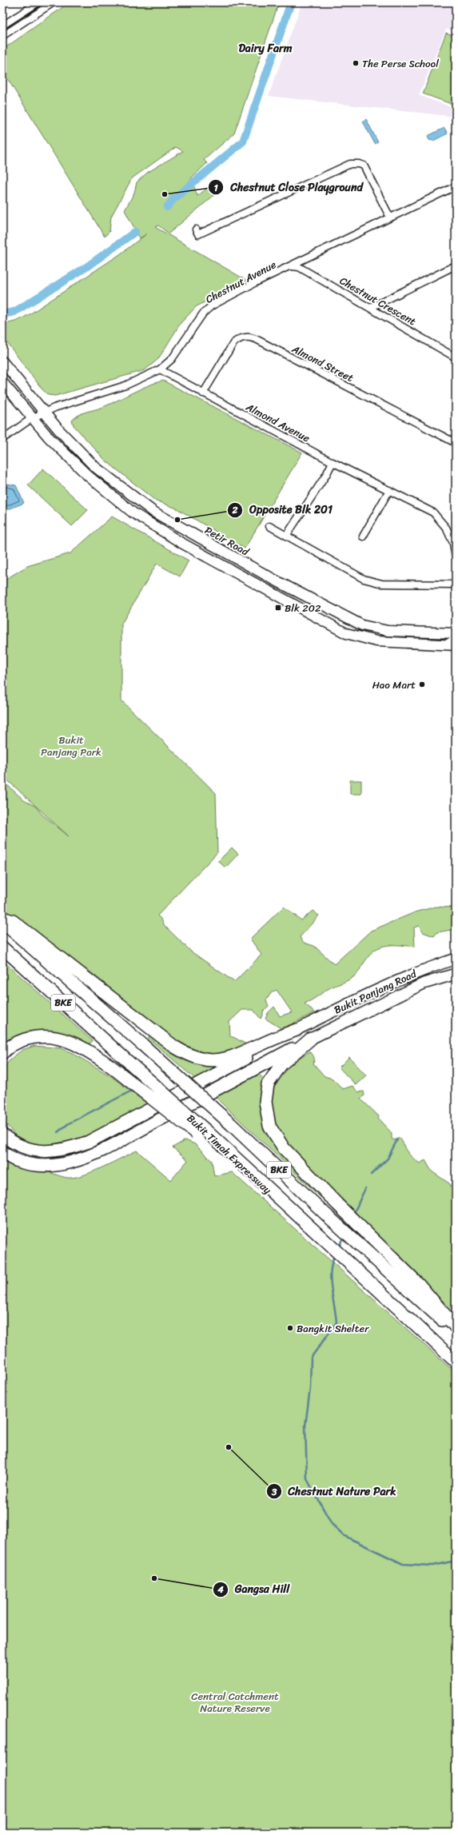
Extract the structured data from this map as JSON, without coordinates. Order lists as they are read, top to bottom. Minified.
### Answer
{"streets":{"highway":["BKE","Bukit Timah Expressway"],"main road":["Petir Road","Bukit Panjang Road"],"street":["Chestnut Avenue","Chestnut Crescent","Almond Street","Almond Avenue"]},"crossings":[["Chestnut Avenue","Chestnut Crescent"],["Chestnut Avenue","Almond Avenue"],["Chestnut Avenue","Petir Road"],["Almond Street","Almond Avenue"]],"districts":["Dairy Farm"],"parks":["Bukit Panjang Park","Central Catchment Nature Reserve"],"places":{"other":["The Perse School","Chestnut Close Playground","Opposite Blk 201","Hao Mart","Bangkit Shelter","Chestnut Nature Park","Gangsa Hill"],"transit":["Blk 202"]}}
